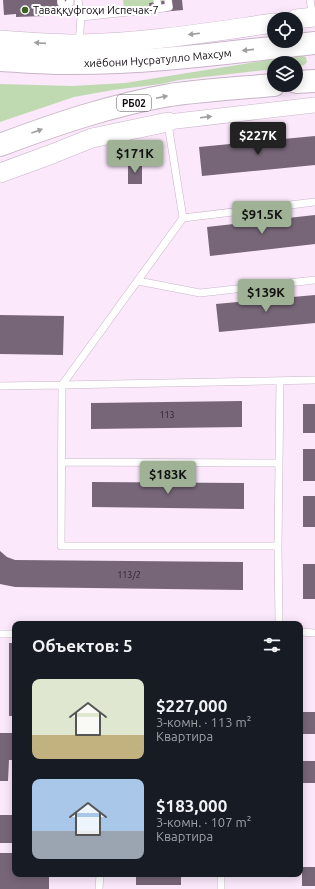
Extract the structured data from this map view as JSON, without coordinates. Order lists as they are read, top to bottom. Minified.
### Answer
{"streets":{"highway":["хиёбони Нусратулло Махсум","РБ02"]},"places":["Таваққуфгоҳи Испечак-7"],"house_numbers":["113","113/2"],"page":{"price":["$227K","$171K","$91.5K","$139K","$183K"],"heading":"Объектов: 5","list":[{"name":"$227,000","note":"3-комн. · 113 m² · Квартира"},{"name":"$183,000","note":"3-комн. · 107 m² · Квартира"}]}}
